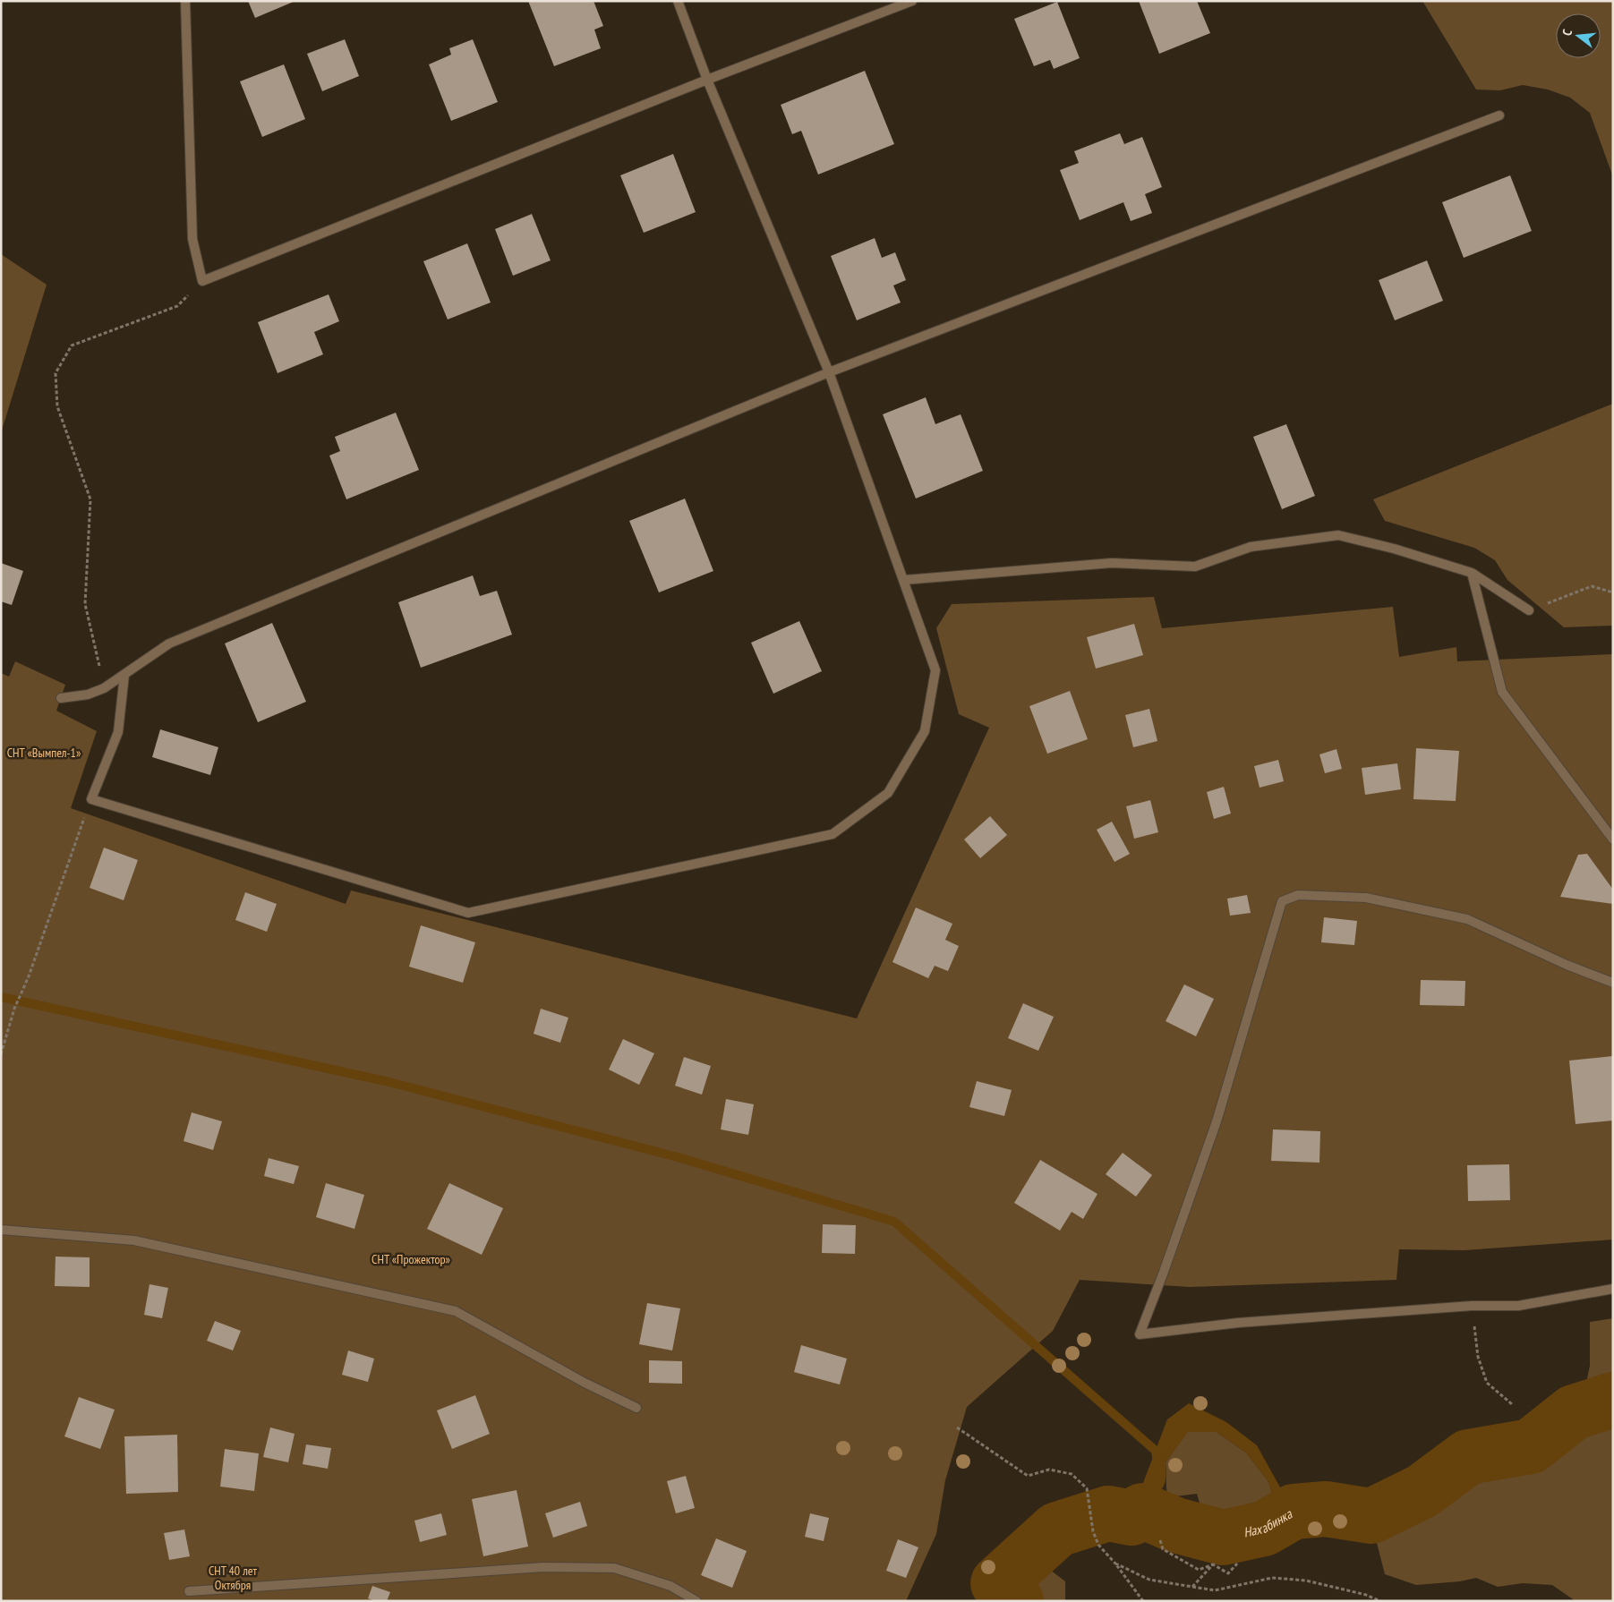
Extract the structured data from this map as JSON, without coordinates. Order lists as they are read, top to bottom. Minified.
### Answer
{"water":["Нахабинка"],"parks":["СНТ «Вымпел-1»","СНТ «Прожектор»","СНТ 40 лет Октября"],"north":"left"}
